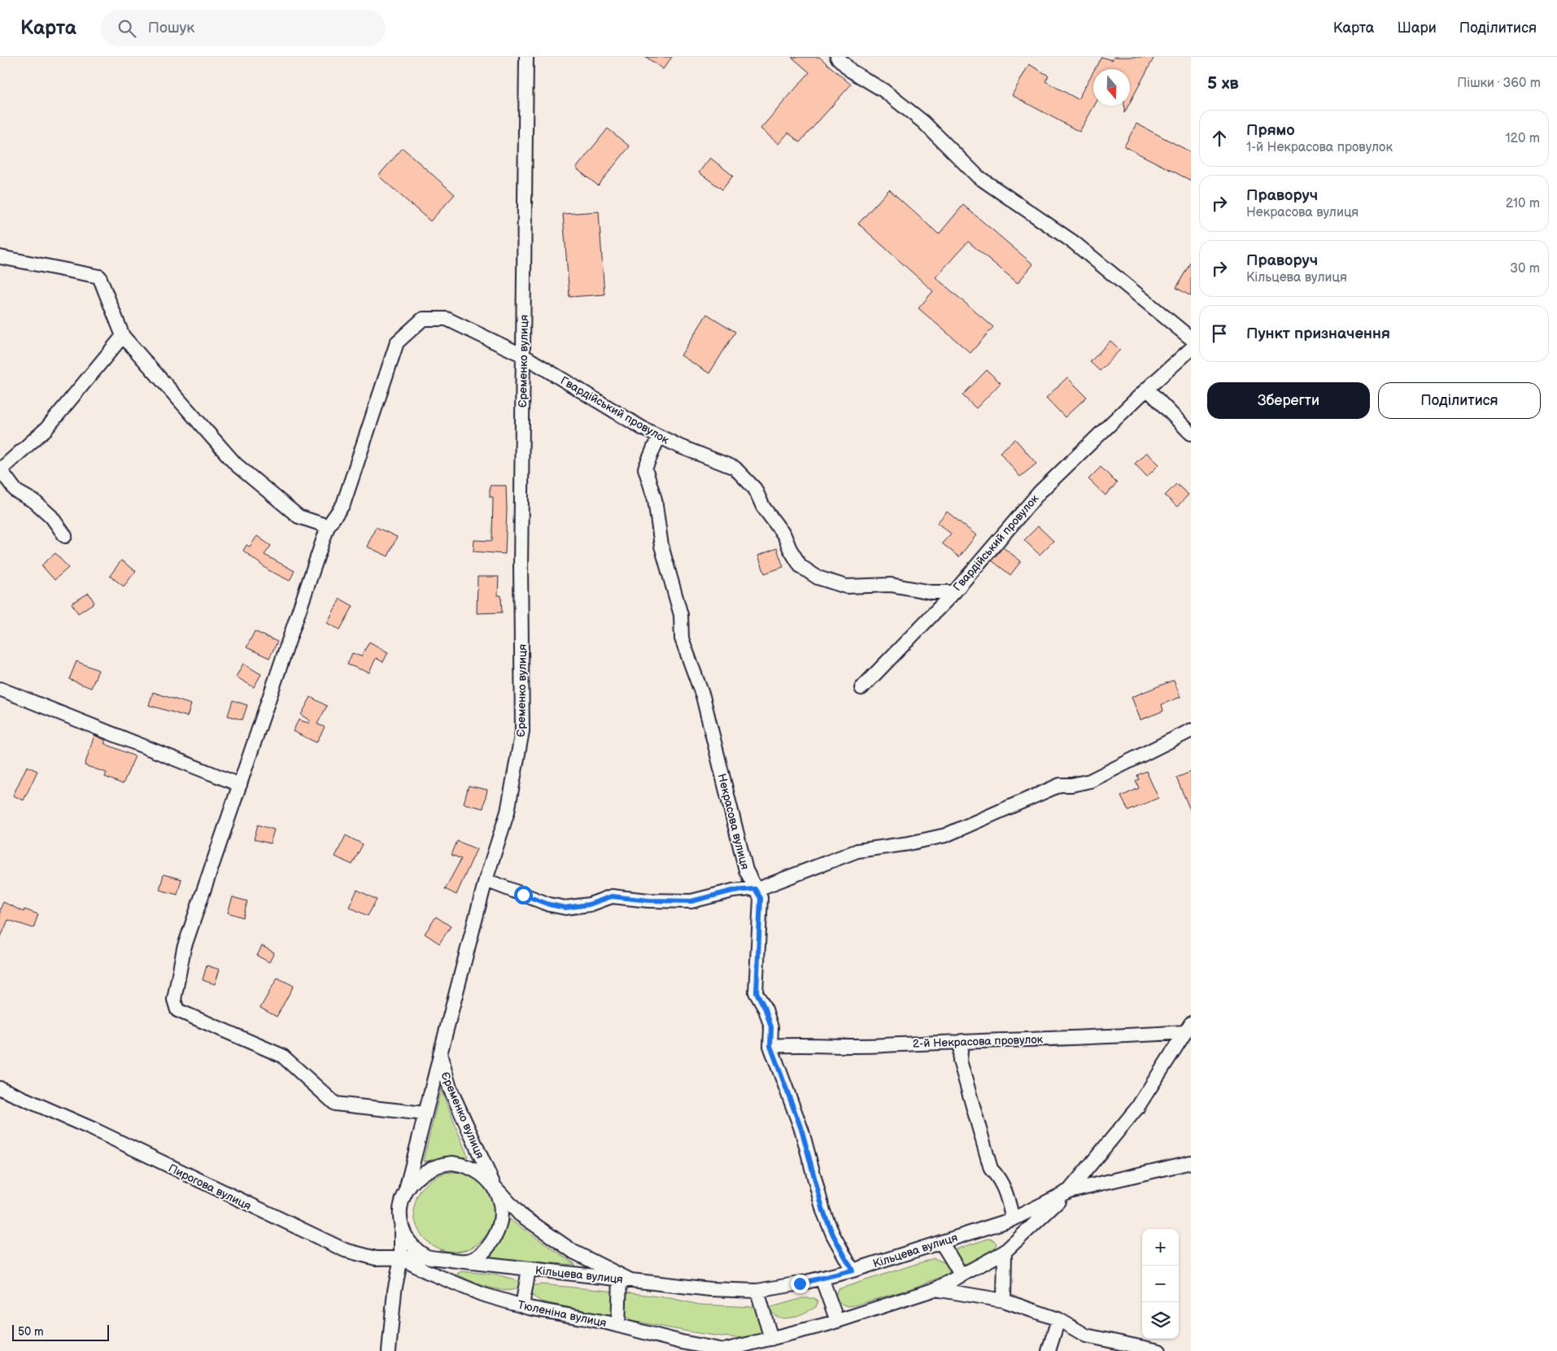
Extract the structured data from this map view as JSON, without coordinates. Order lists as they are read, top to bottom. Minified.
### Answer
{"streets":{"street":["Єременко вулиця","Гвардійський провулок","Некрасова вулиця","2-й Некрасова провулок","Пирогова вулиця","Кільцева вулиця","Тюленіна вулиця"]},"crossings":[["Єременко вулиця","Гвардійський провулок"],["Єременко вулиця","Пирогова вулиця"],["Єременко вулиця","Кільцева вулиця"],["Гвардійський провулок","Некрасова вулиця"],["Некрасова вулиця","2-й Некрасова провулок"],["Некрасова вулиця","Кільцева вулиця"],["2-й Некрасова провулок","Кільцева вулиця"],["Пирогова вулиця","Кільцева вулиця"],["Пирогова вулиця","Тюленіна вулиця"]],"scale_bar":"50 m","north":"bottom","page":{"header":"Карта","search":"Пошук","nav":["Карта","Шари","Поділитися"],"heading":["5 хв","Пішки · 360 m"],"list":[["Прямо","1-й Некрасова провулок","120 m"],["Праворуч","Некрасова вулиця","210 m"],["Праворуч","Кільцева вулиця","30 m"],"Пункт призначення"],"buttons":["Зберегти","Поділитися"],"map_buttons":["+","−"],"scale":"50 m"}}
